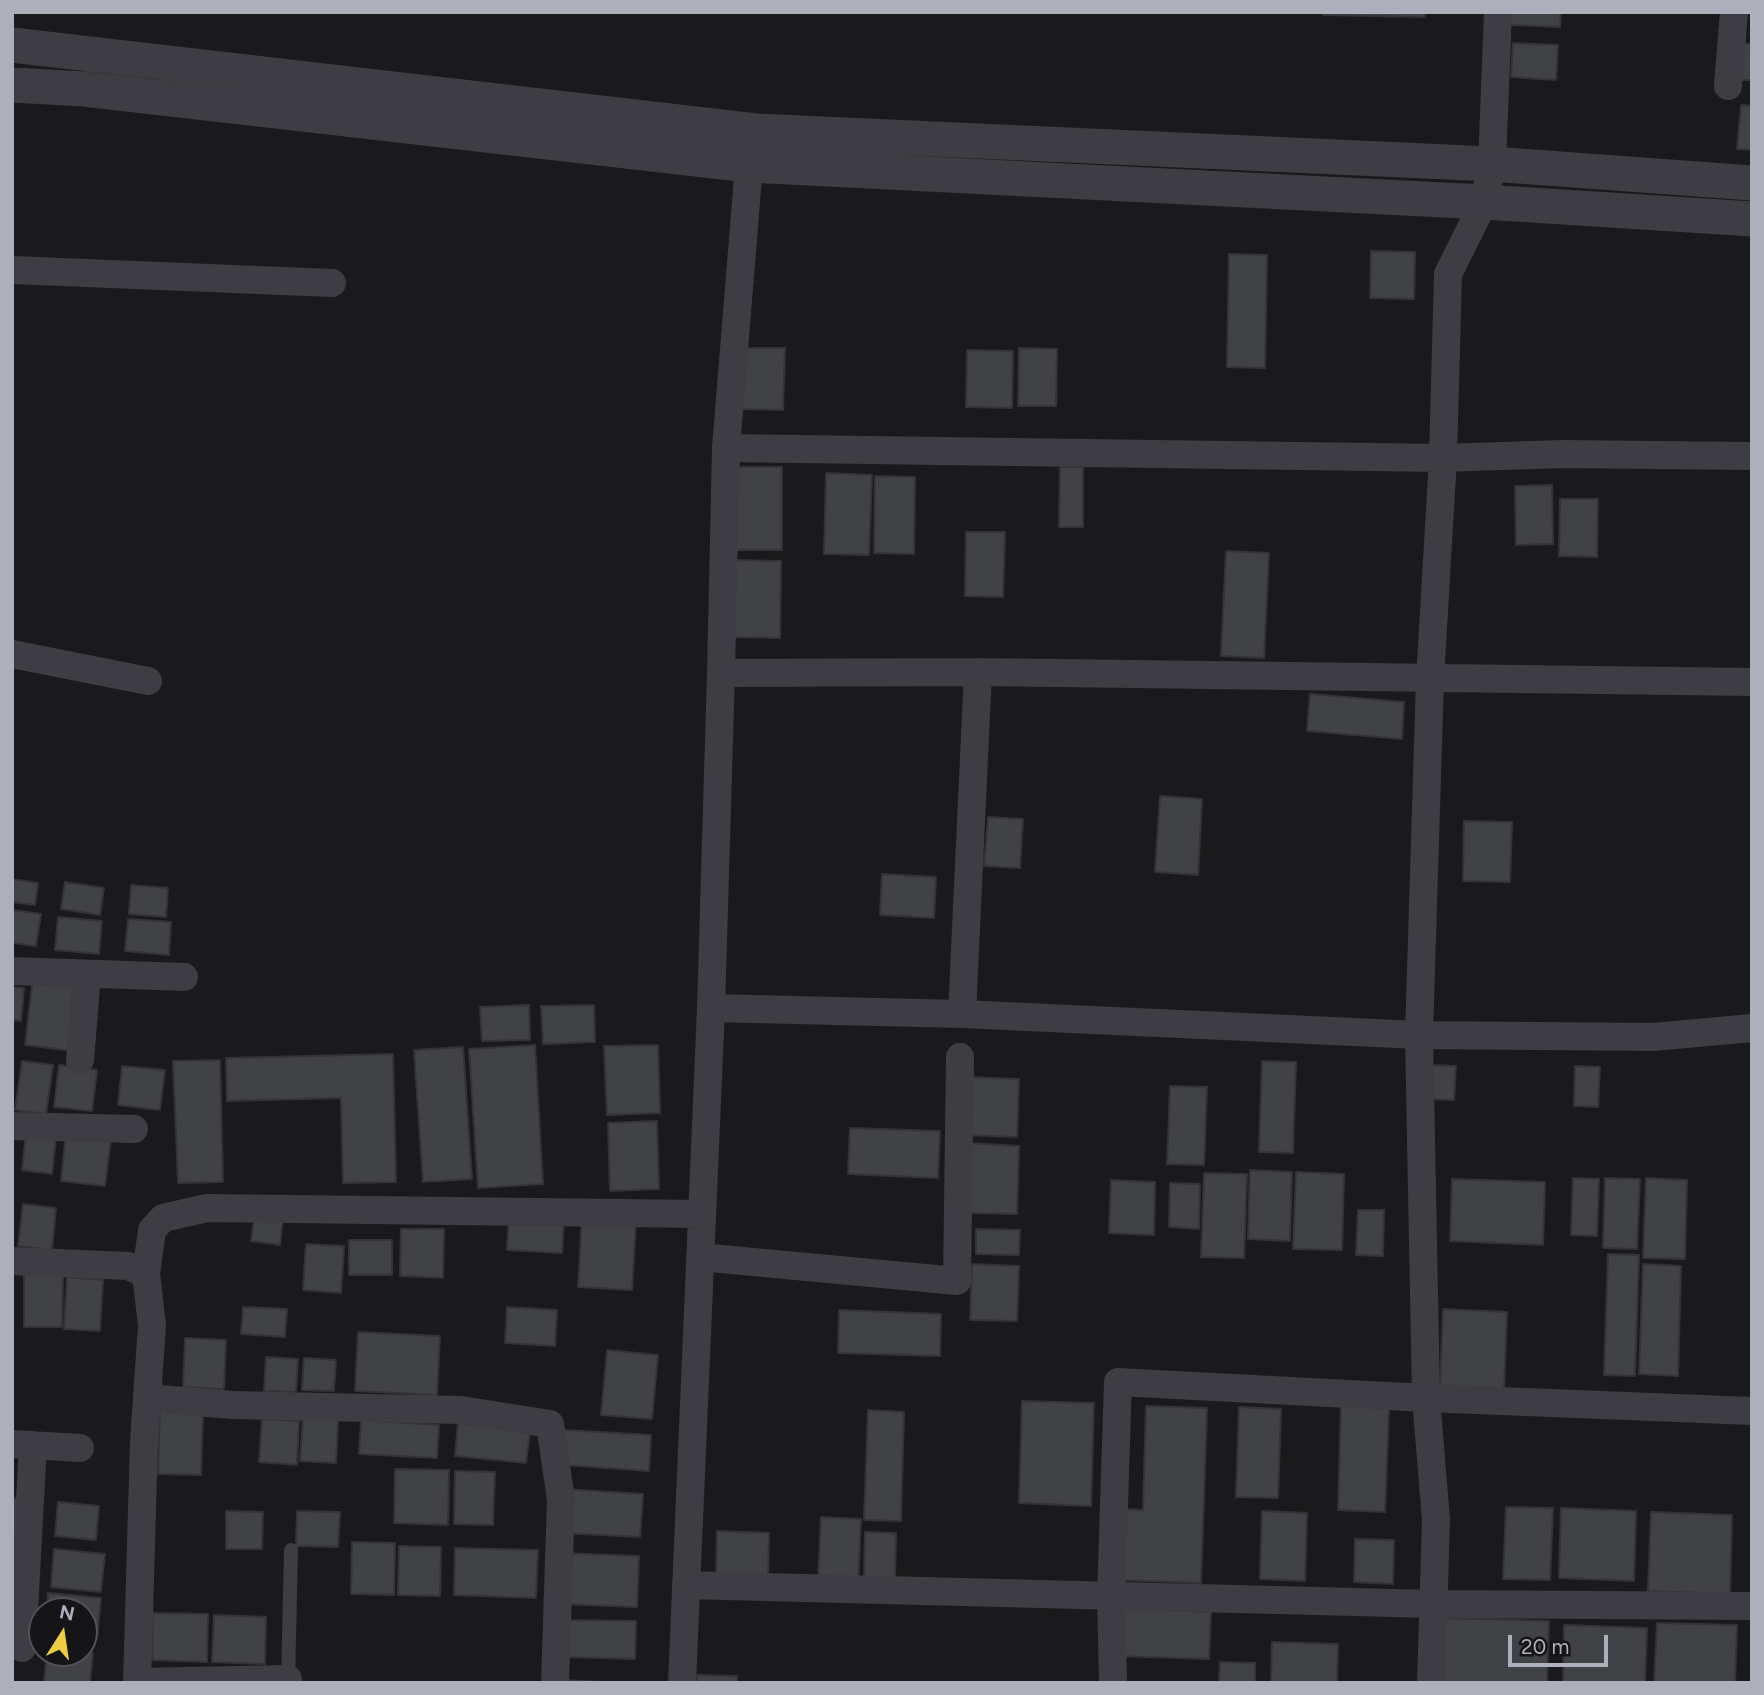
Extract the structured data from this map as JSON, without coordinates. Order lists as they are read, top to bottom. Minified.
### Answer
{"scale_bar":"20 m","north":"top"}
